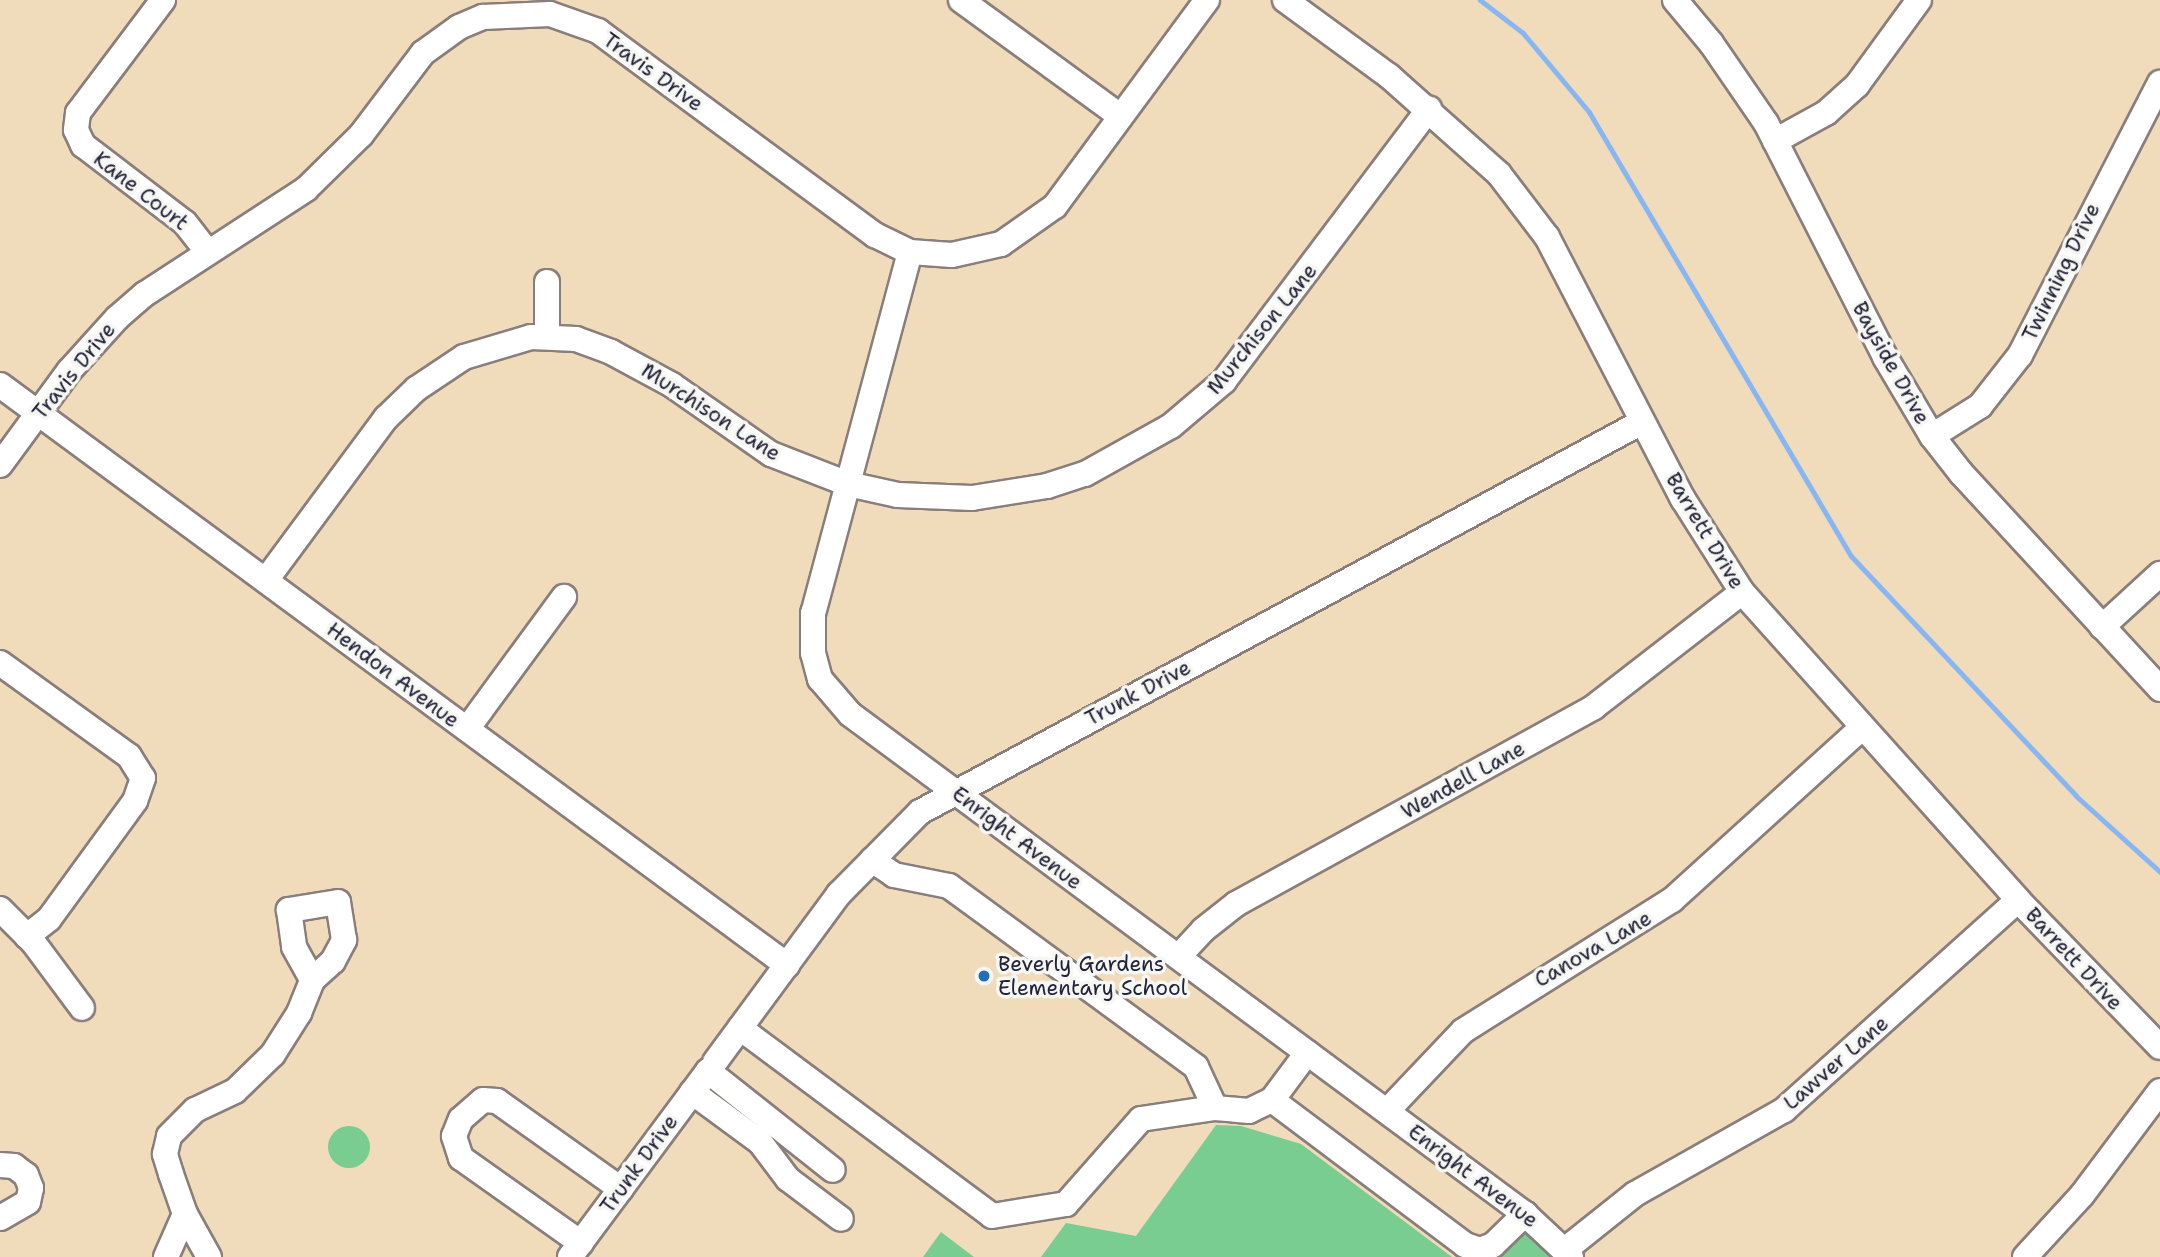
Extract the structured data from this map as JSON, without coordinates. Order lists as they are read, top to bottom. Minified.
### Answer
{"streets":{"street":["Travis Drive","Kane Court","Twinning Drive","Murchison Lane","Bayside Drive","Barrett Drive","Hendon Avenue","Trunk Drive","Wendell Lane","Enright Avenue","Canova Lane","Lawver Lane"]},"crossings":[["Travis Drive","Kane Court"],["Travis Drive","Hendon Avenue"],["Travis Drive","Enright Avenue"],["Twinning Drive","Bayside Drive"],["Murchison Lane","Barrett Drive"],["Murchison Lane","Hendon Avenue"],["Murchison Lane","Enright Avenue"],["Barrett Drive","Trunk Drive"],["Barrett Drive","Wendell Lane"],["Barrett Drive","Canova Lane"],["Barrett Drive","Lawver Lane"],["Hendon Avenue","Trunk Drive"],["Trunk Drive","Enright Avenue"],["Wendell Lane","Enright Avenue"],["Enright Avenue","Canova Lane"],["Enright Avenue","Lawver Lane"]],"places":["Beverly Gardens Elementary School"]}
